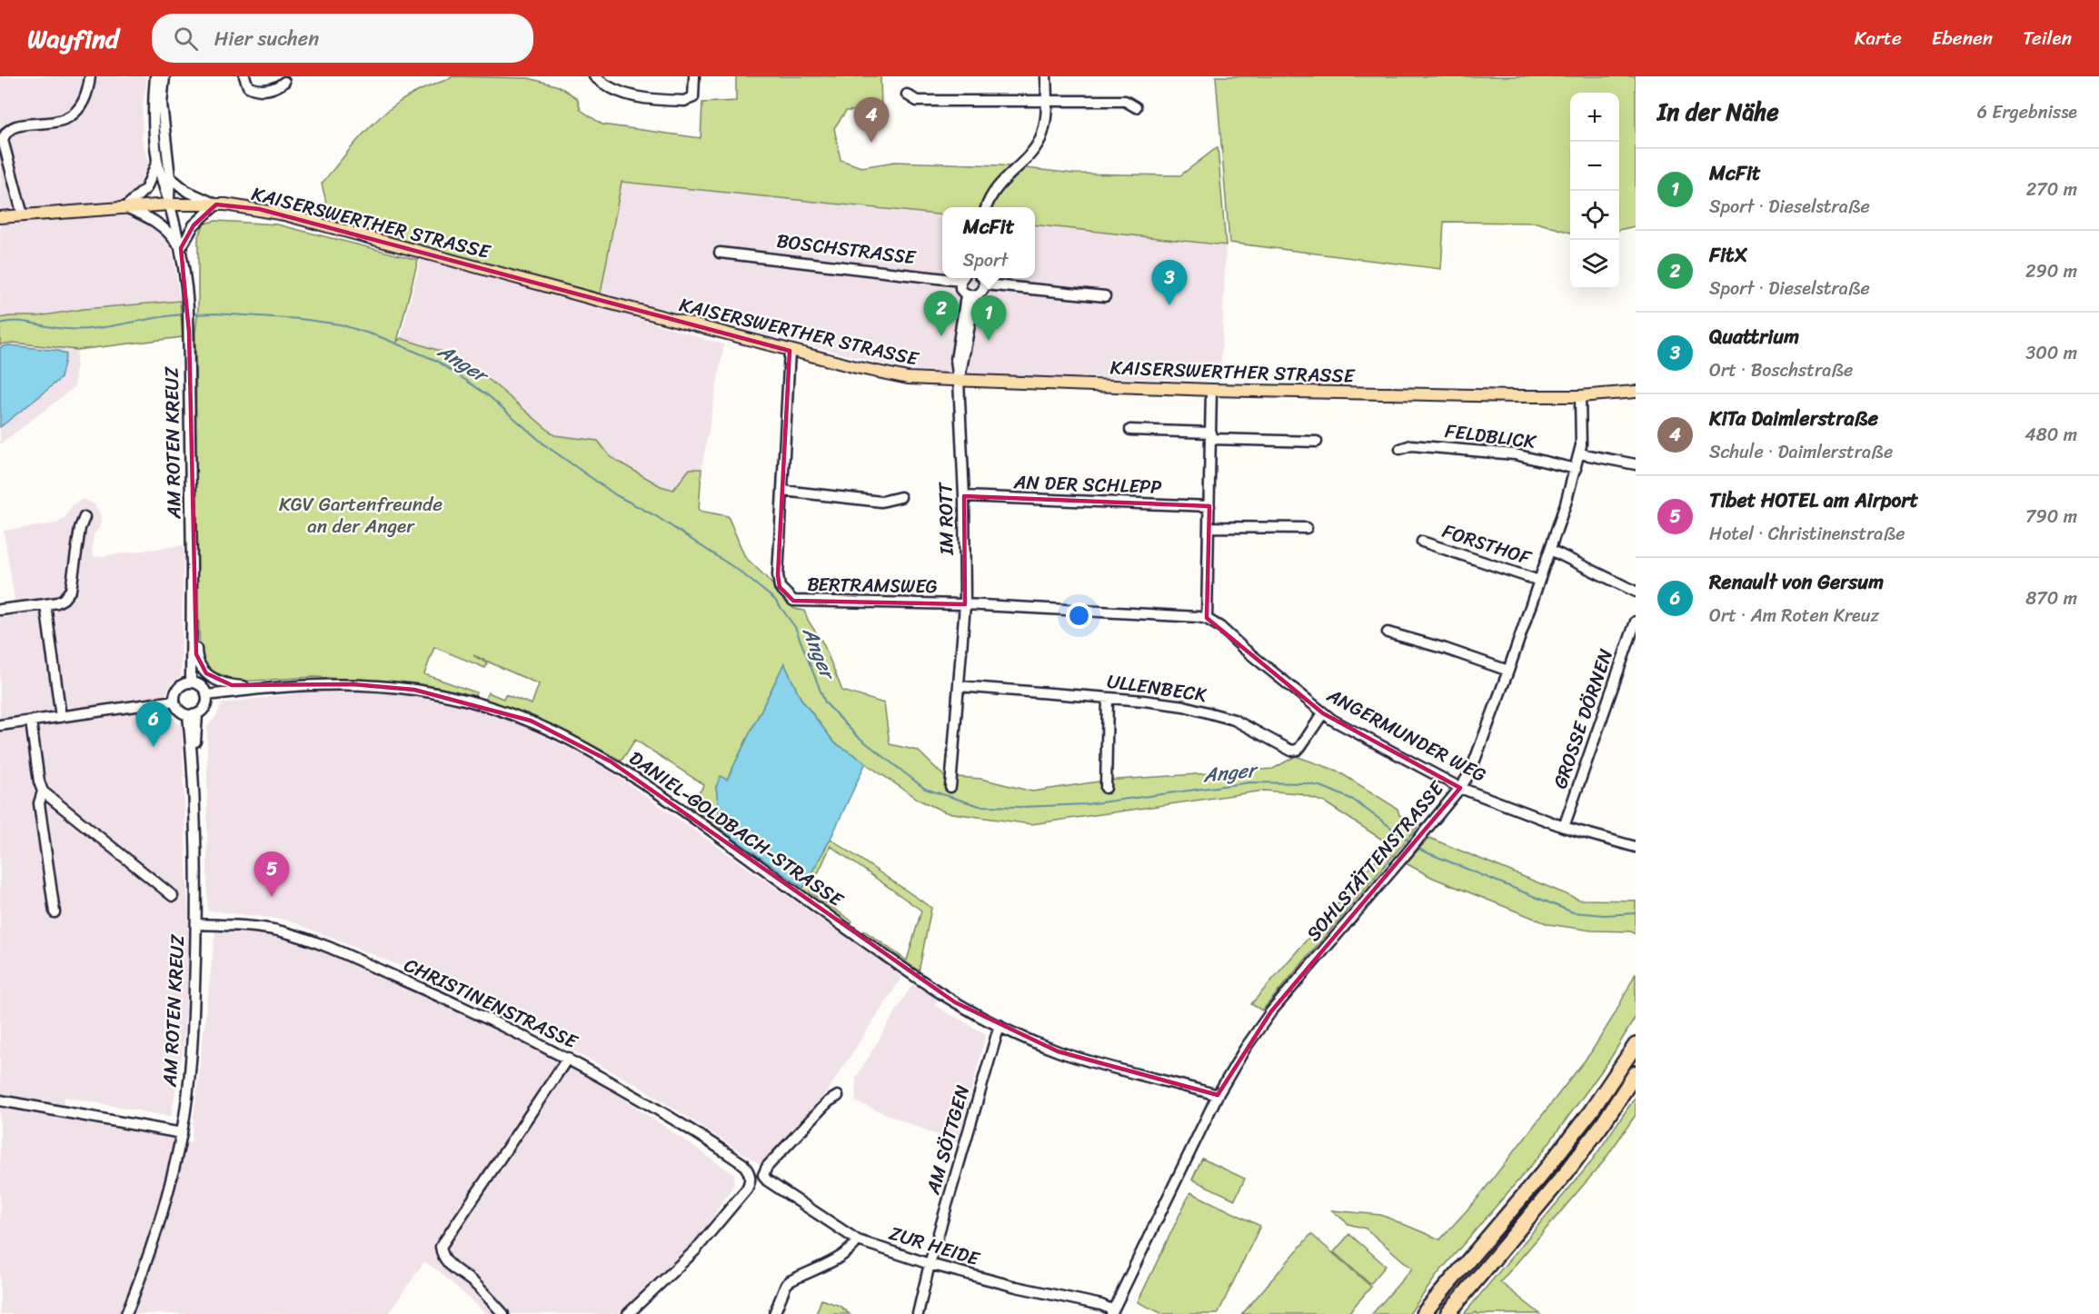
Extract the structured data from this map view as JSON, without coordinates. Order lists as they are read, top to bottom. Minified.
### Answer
{"streets":{"main road":["KAISERSWERTHER STRASSE"],"street":["BOSCHSTRASSE","FELDBLICK","AM ROTEN KREUZ","AN DER SCHLEPP","IM ROTT","FORSTHOF","BERTRAMSWEG","ULLENBECK","GROSSE DÖRNEN","ANGERMUNDER WEG","DANIEL-GOLDBACH-STRASSE","SOHLSTÄTTENSTRASSE","CHRISTINENSTRASSE","AM SÖTTGEN","ZUR HEIDE"]},"crossings":[["KAISERSWERTHER STRASSE","AM ROTEN KREUZ"],["KAISERSWERTHER STRASSE","IM ROTT"],["KAISERSWERTHER STRASSE","BERTRAMSWEG"],["KAISERSWERTHER STRASSE","SOHLSTÄTTENSTRASSE"],["FELDBLICK","SOHLSTÄTTENSTRASSE"],["AM ROTEN KREUZ","DANIEL-GOLDBACH-STRASSE"],["AM ROTEN KREUZ","CHRISTINENSTRASSE"],["AN DER SCHLEPP","IM ROTT"],["IM ROTT","BERTRAMSWEG"],["IM ROTT","ULLENBECK"],["FORSTHOF","SOHLSTÄTTENSTRASSE"],["BERTRAMSWEG","ANGERMUNDER WEG"],["ULLENBECK","ANGERMUNDER WEG"],["GROSSE DÖRNEN","ANGERMUNDER WEG"],["ANGERMUNDER WEG","SOHLSTÄTTENSTRASSE"],["DANIEL-GOLDBACH-STRASSE","SOHLSTÄTTENSTRASSE"],["DANIEL-GOLDBACH-STRASSE","AM SÖTTGEN"],["SOHLSTÄTTENSTRASSE","ZUR HEIDE"],["AM SÖTTGEN","ZUR HEIDE"]],"water":["Anger"],"parks":["KGV Gartenfreunde an der Anger"],"page":{"header":"Wayfind","search":"Hier suchen","nav":["Karte","Ebenen","Teilen"],"heading":["In der Nähe","6 Ergebnisse"],"map_buttons":["+","−"],"pins":["4","3","2","1","6","5"],"list":[{"mark":"1","name":"McFit","note":"Sport · Dieselstraße","value":"270 m"},{"mark":"2","name":"FitX","note":"Sport · Dieselstraße","value":"290 m"},{"mark":"3","name":"Quattrium","note":"Ort · Boschstraße","value":"300 m"},{"mark":"4","name":"KiTa Daimlerstraße","note":"Schule · Daimlerstraße","value":"480 m"},{"mark":"5","name":"Tibet HOTEL am Airport","note":"Hotel · Christinenstraße","value":"790 m"},{"mark":"6","name":"Renault von Gersum","note":"Ort · Am Roten Kreuz","value":"870 m"}],"popup":["McFit","Sport"]}}
